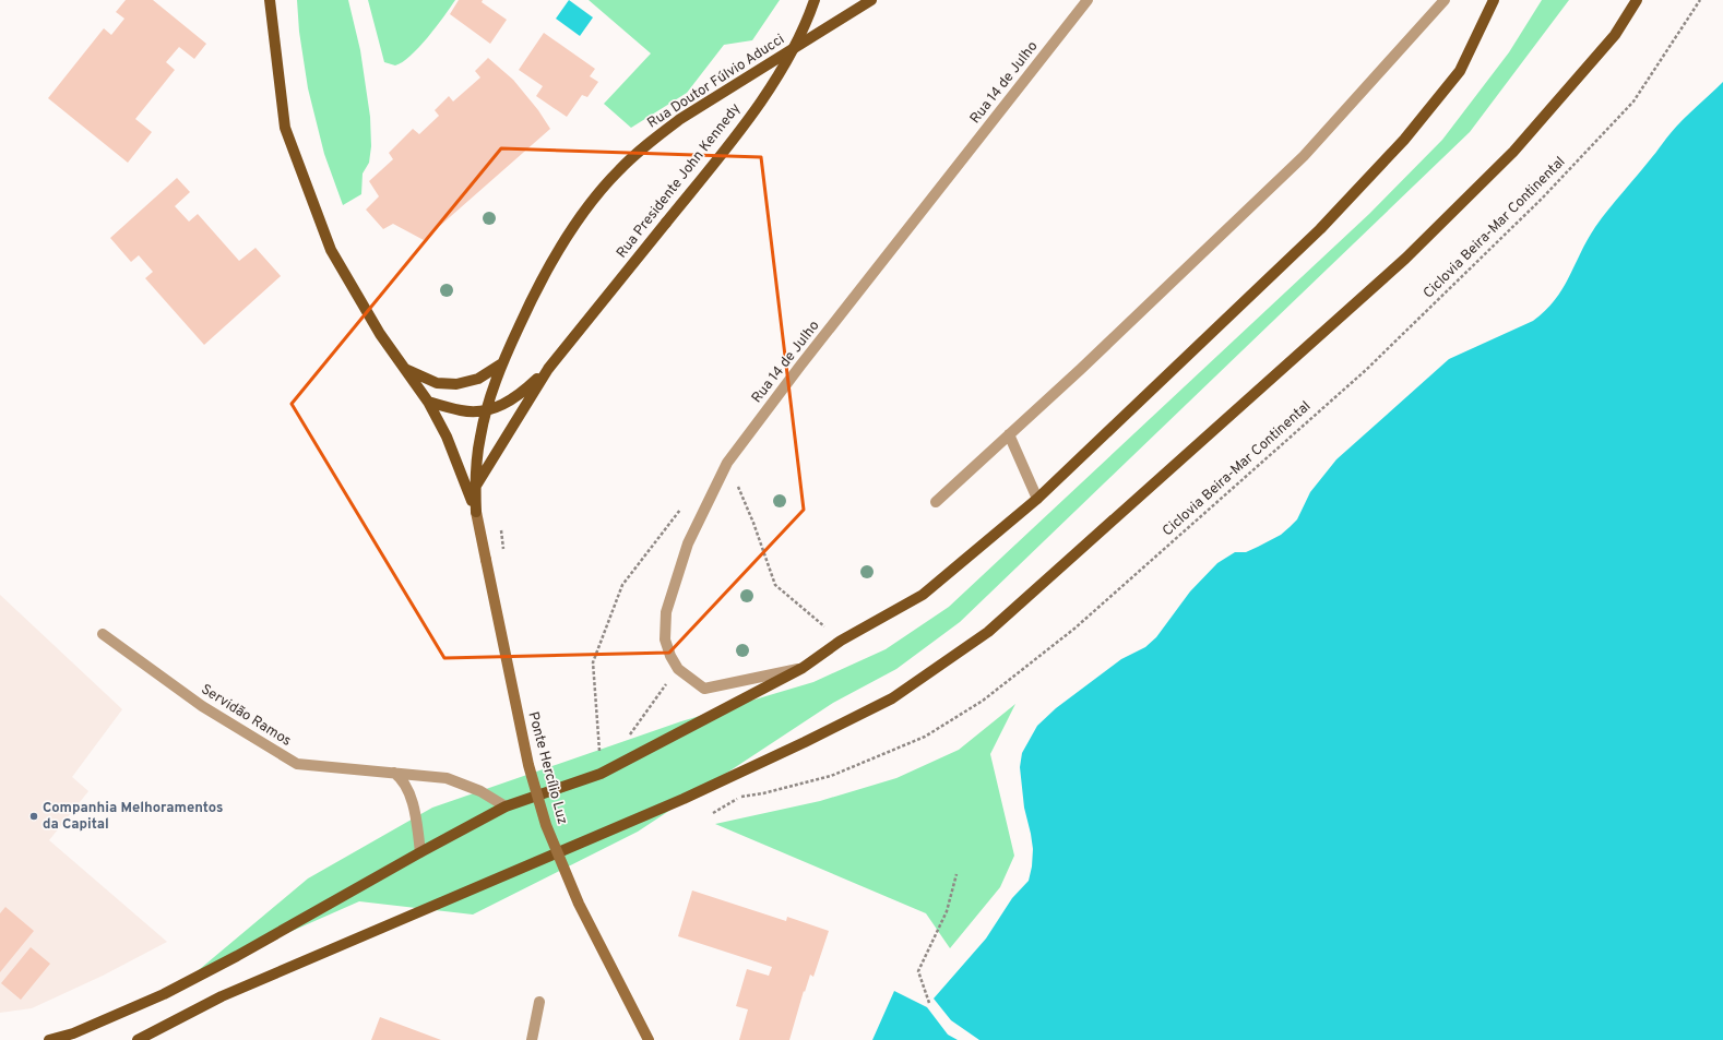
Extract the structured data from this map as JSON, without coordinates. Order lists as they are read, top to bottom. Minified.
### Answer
{"streets":{"main road":["Rua Doutor Fúlvio Aducci","Rua Presidente John Kennedy","Ponte Hercílio Luz"],"street":["Rua 14 de Julho","Servidão Ramos"],"path":["Ciclovia Beira-Mar Continental"]},"crossings":[["Rua Doutor Fúlvio Aducci","Rua Presidente John Kennedy"],["Rua Doutor Fúlvio Aducci","Ponte Hercílio Luz"],["Rua Presidente John Kennedy","Ponte Hercílio Luz"]],"places":["Companhia Melhoramentos da Capital"]}
